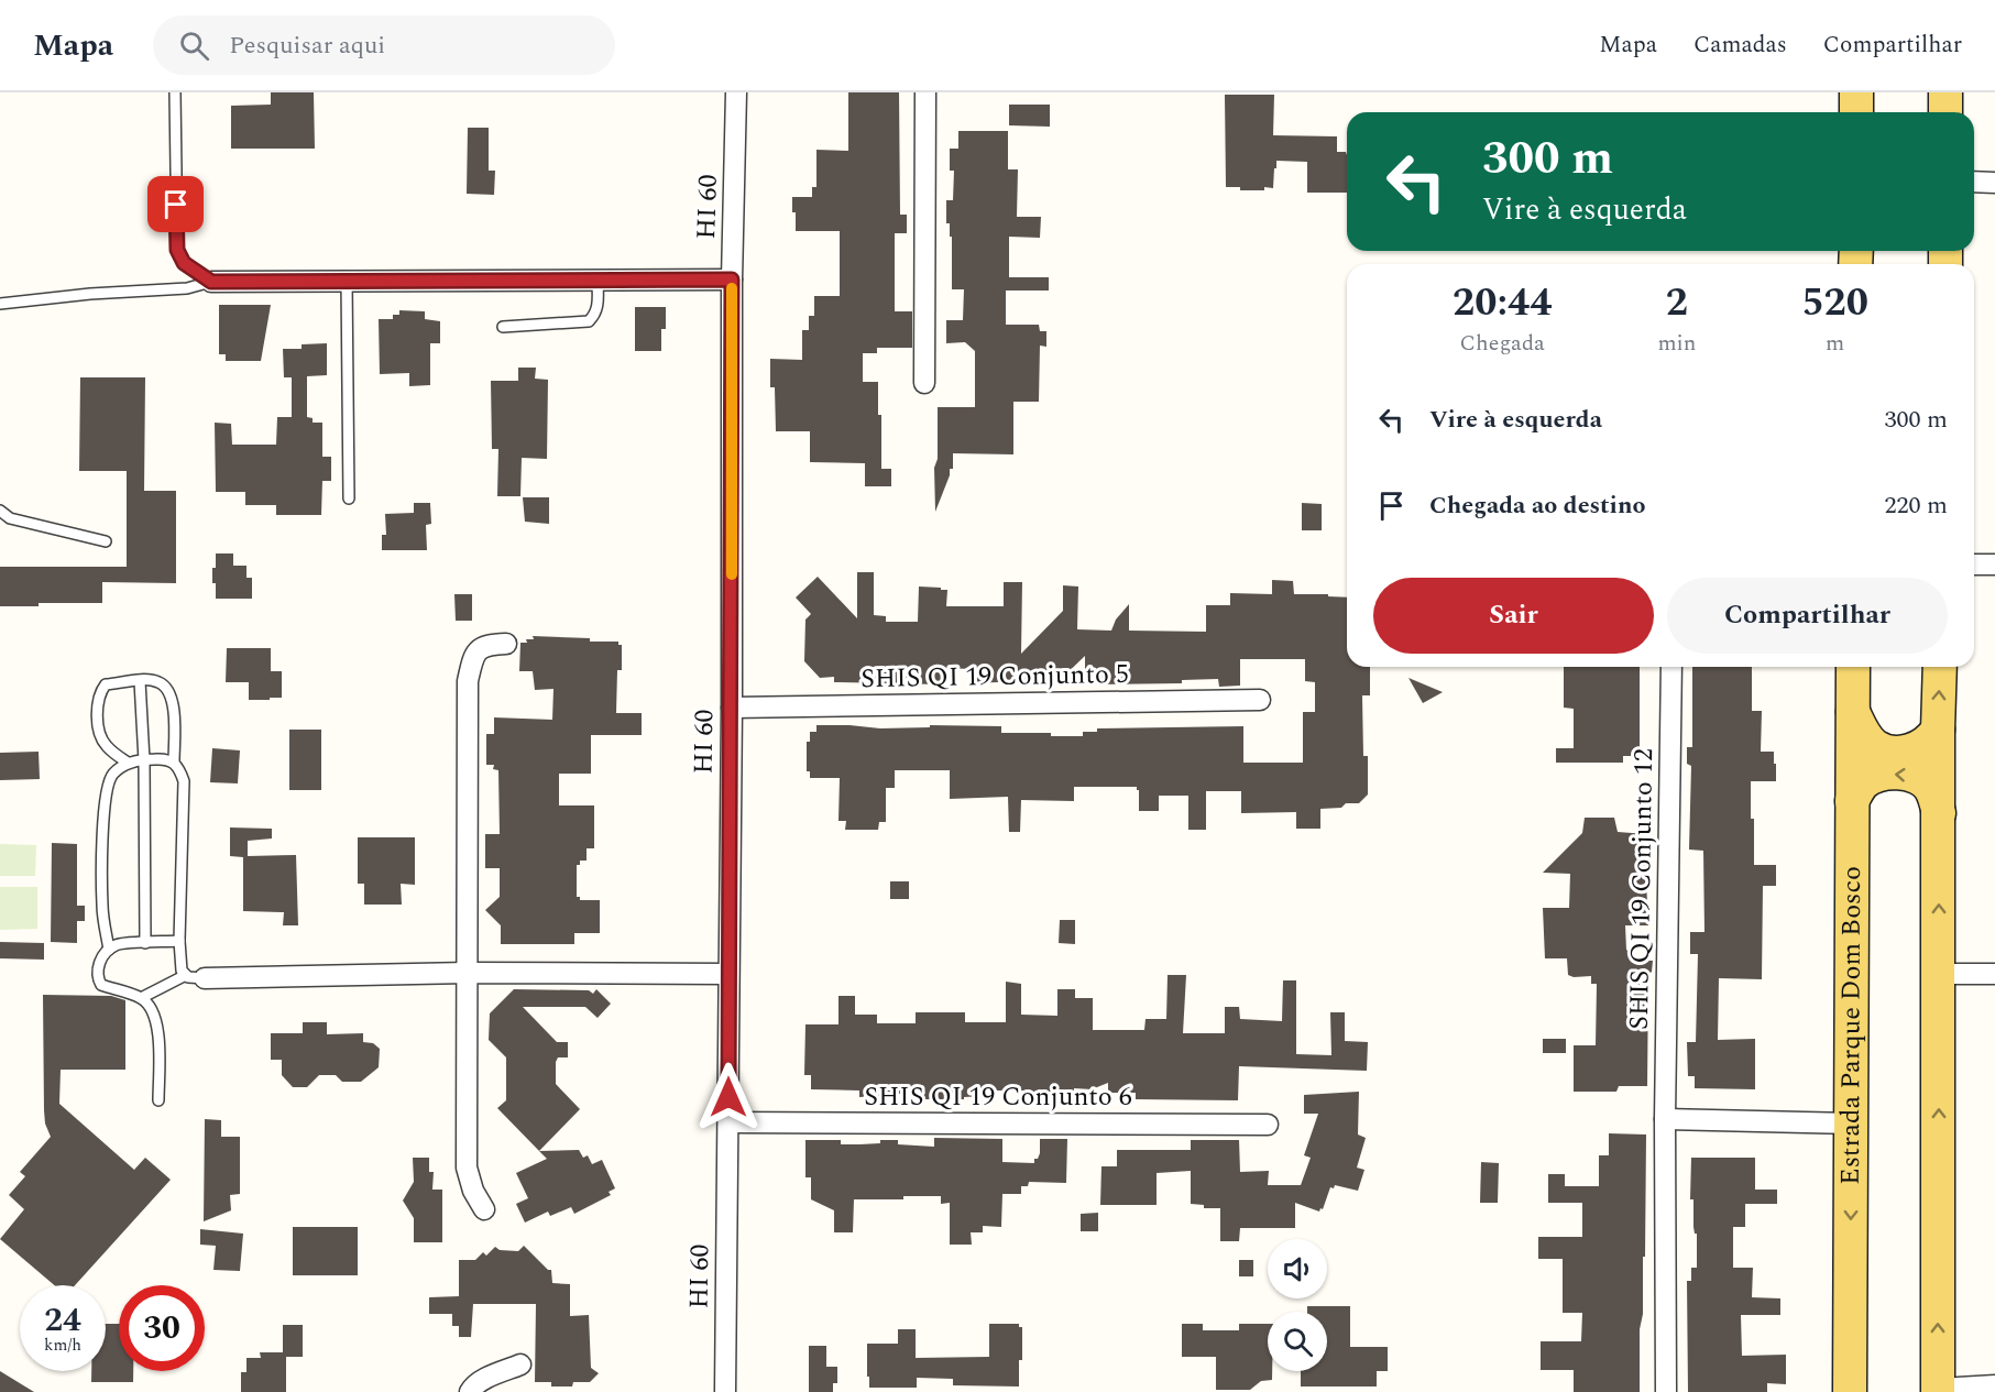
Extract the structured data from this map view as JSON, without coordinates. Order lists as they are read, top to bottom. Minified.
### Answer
{"streets":{"main road":["Estrada Parque Dom Bosco"],"street":["HI 60","SHIS QI 19 Conjunto 5","SHIS QI 19 Conjunto 12","SHIS QI 19 Conjunto 6"]},"crossings":[["HI 60","SHIS QI 19 Conjunto 5"],["HI 60","SHIS QI 19 Conjunto 6"]],"page":{"header":"Mapa","search":"Pesquisar aqui","nav":["Mapa","Camadas","Compartilhar"],"turn":["300 m","Vire à esquerda"],"eta":["20:44","Chegada","2","min","520","m"],"list":[{"name":"Vire à esquerda","value":"300 m"},{"name":"Chegada ao destino","value":"220 m"}],"buttons":["Sair","Compartilhar"],"speed":"24 km/h","limit":"30"}}
